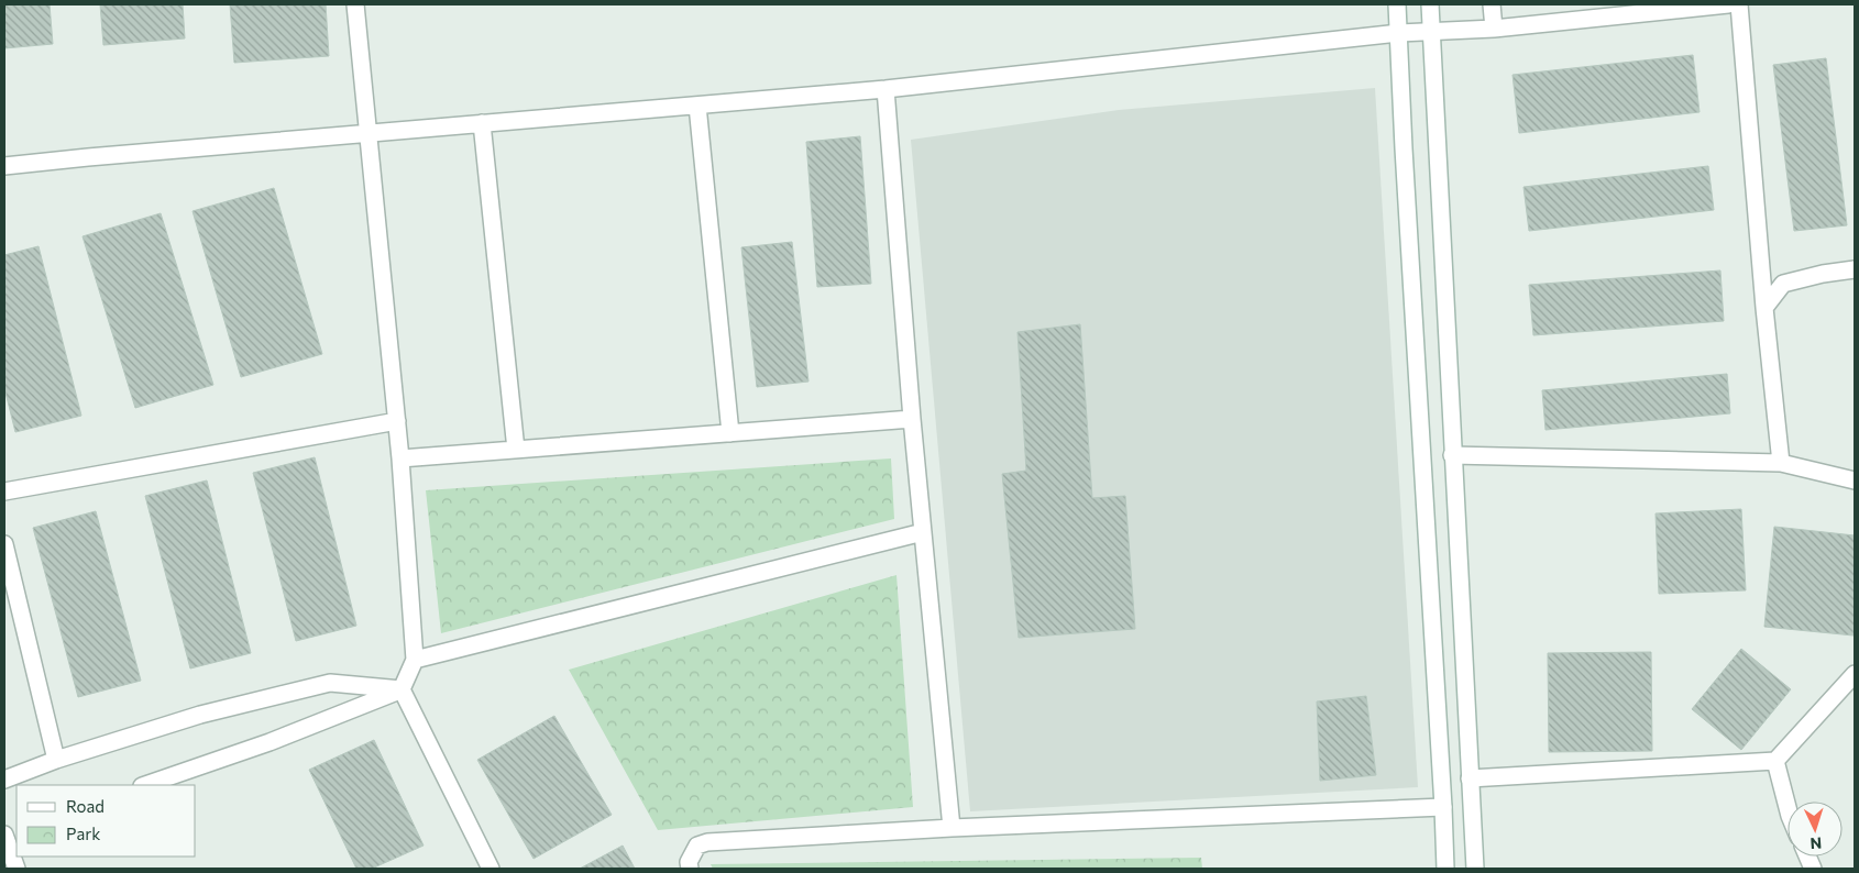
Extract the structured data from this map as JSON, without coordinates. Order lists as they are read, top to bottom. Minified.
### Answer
{"legend":["Road","Park"],"north":"bottom"}
